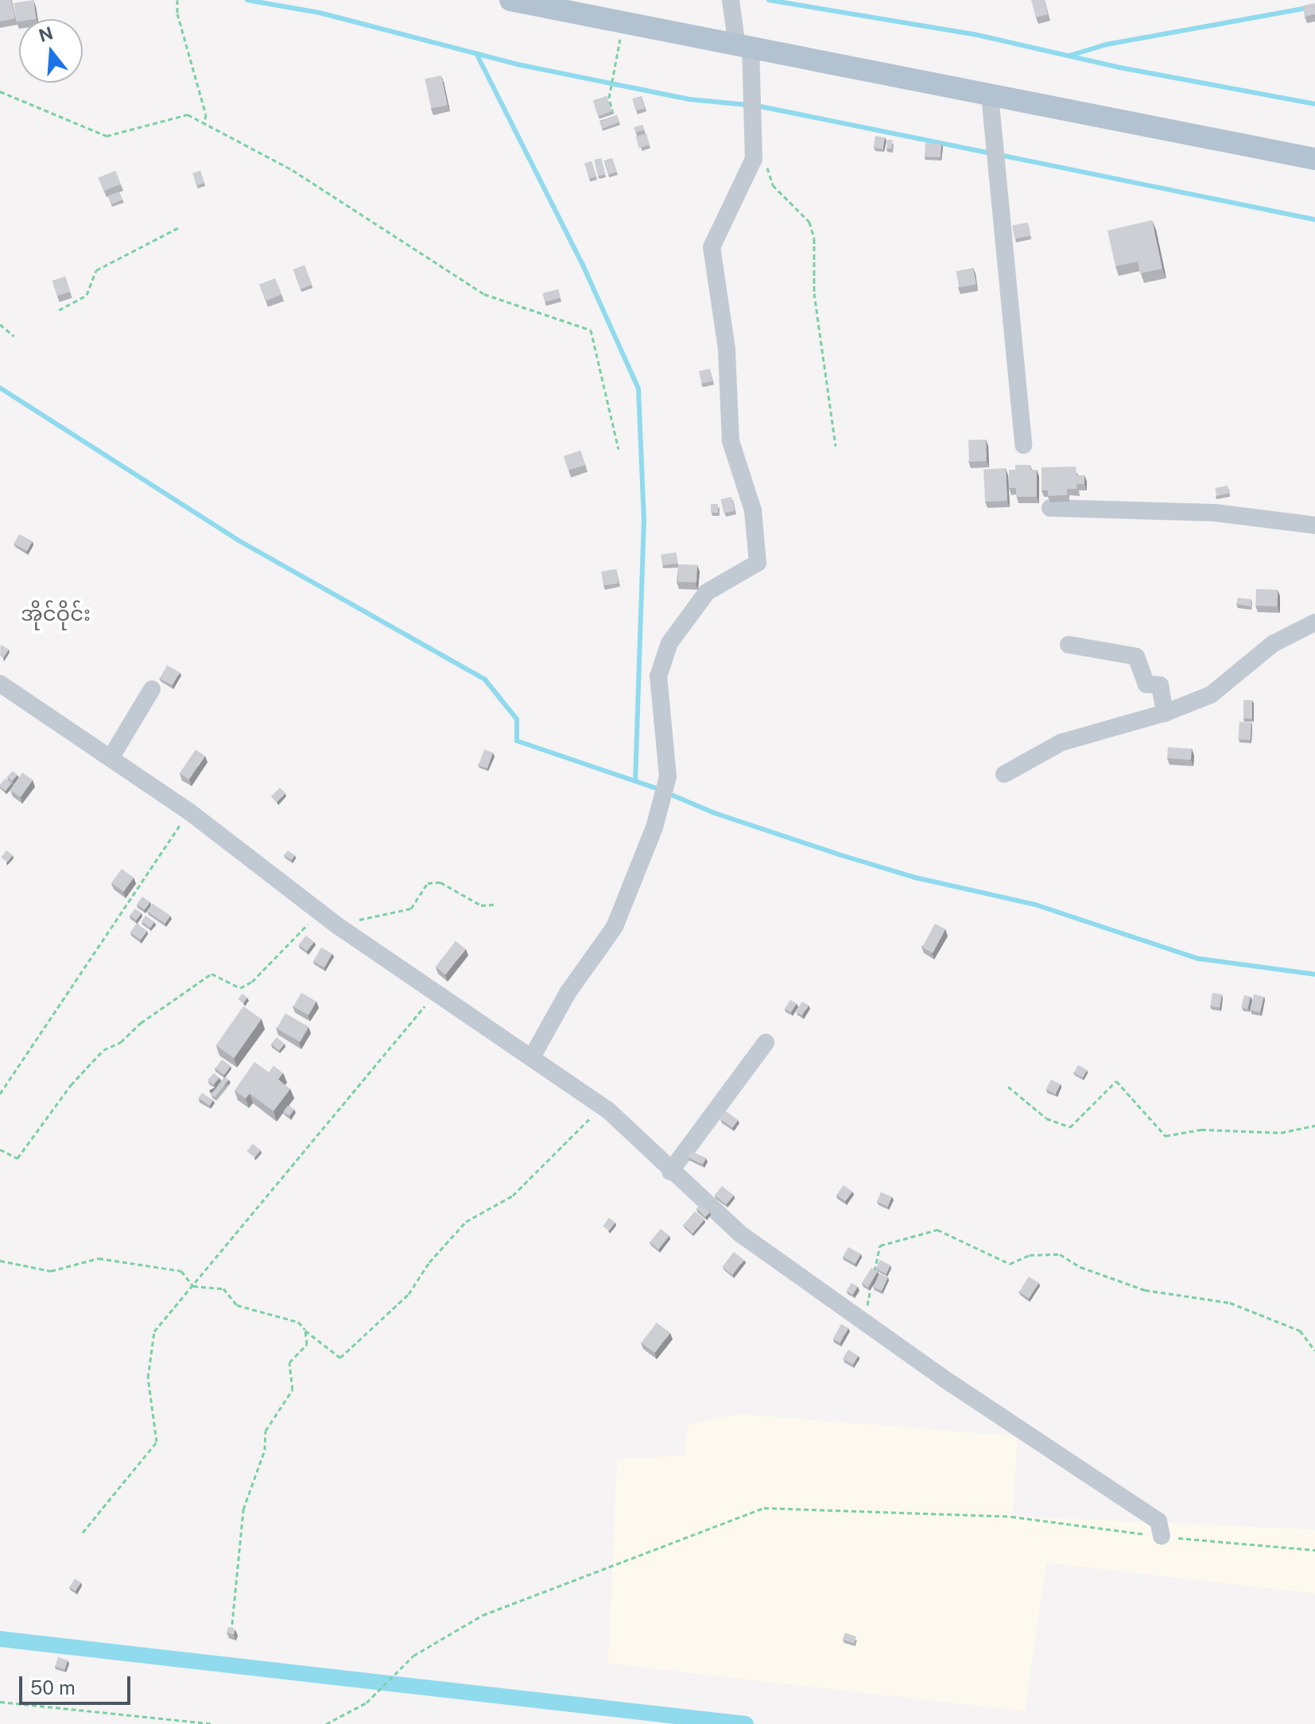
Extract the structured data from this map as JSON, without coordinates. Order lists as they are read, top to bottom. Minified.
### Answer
{"districts":["အိုင်ဝိုင်း"],"scale_bar":"50 m","north":"top"}
